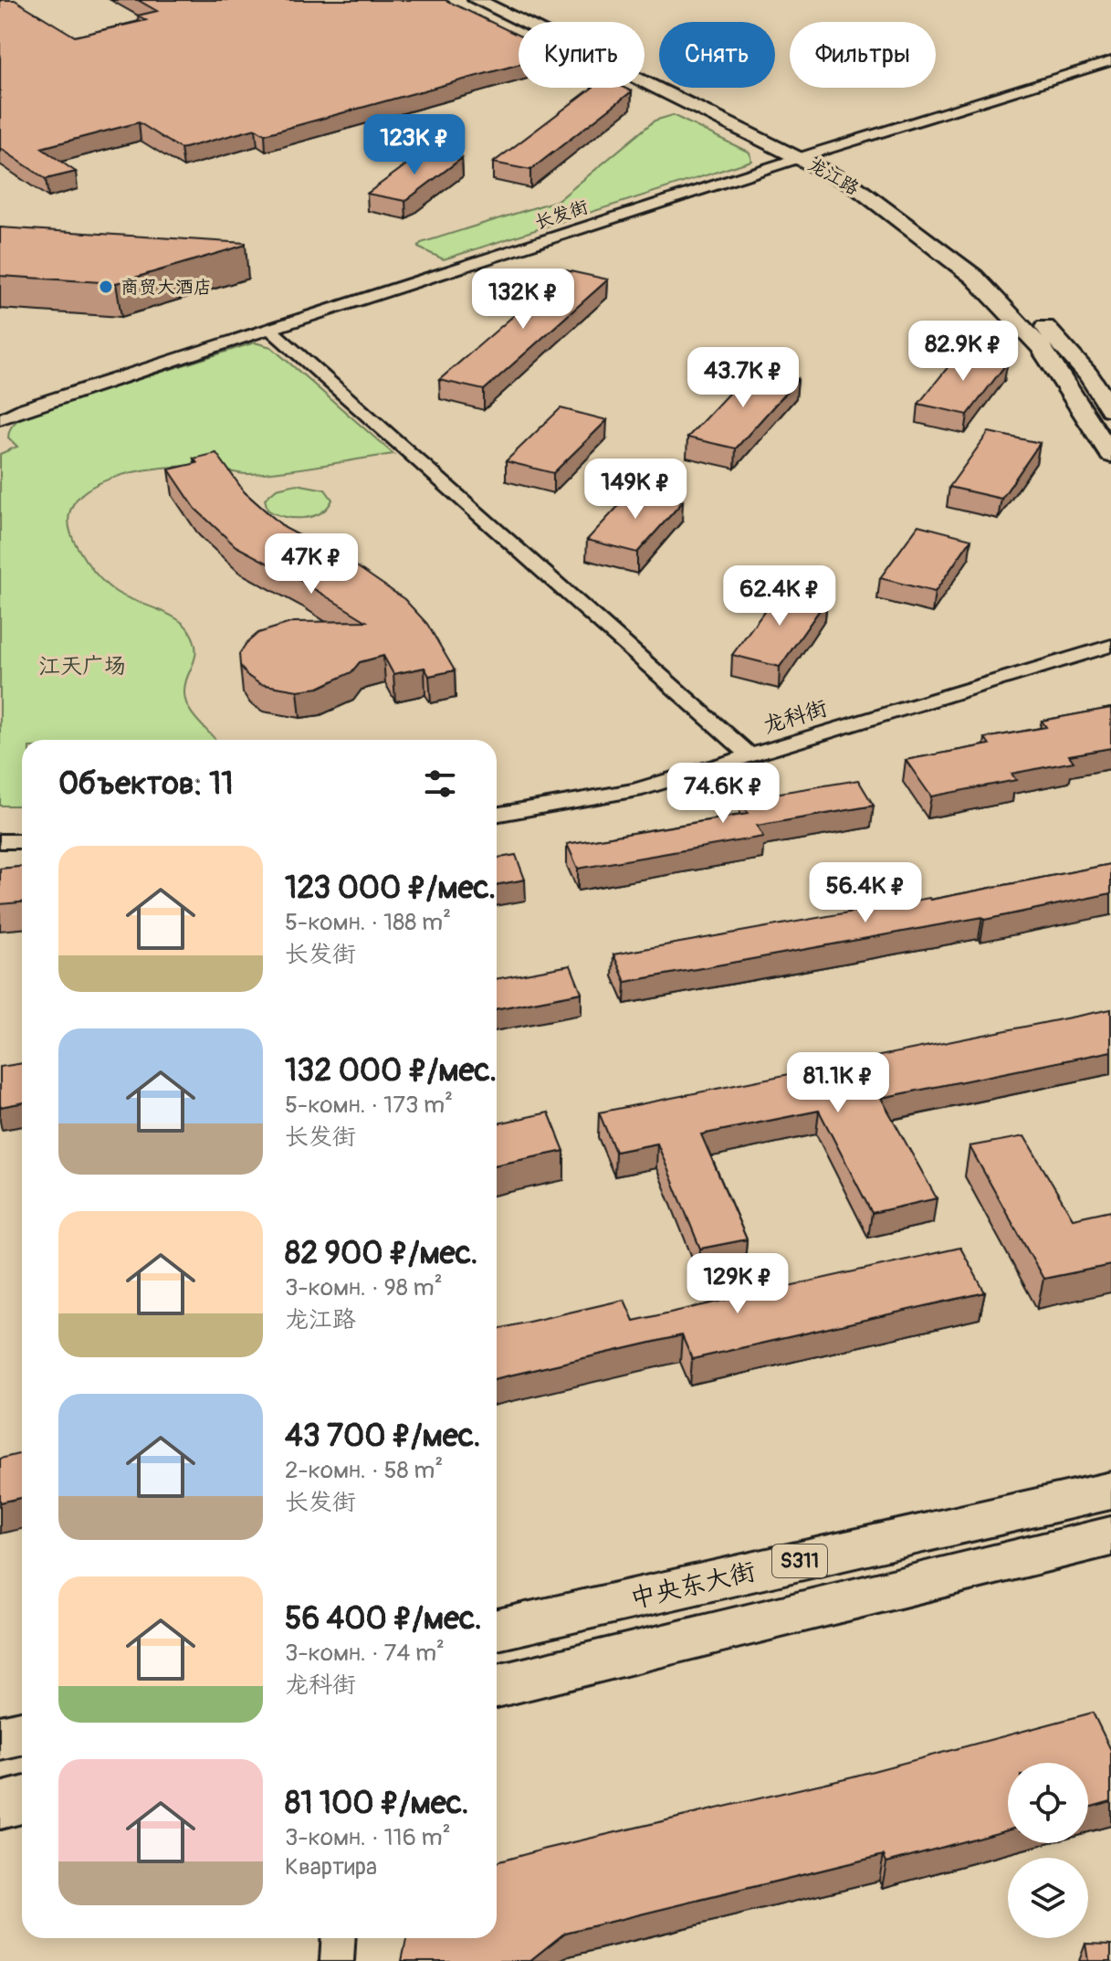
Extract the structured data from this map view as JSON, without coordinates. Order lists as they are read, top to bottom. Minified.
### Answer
{"streets":{"main road":["S311","中央东大街"],"street":["龙江路","长发街","龙科街"]},"crossings":[["龙江路","长发街"]],"parks":["江天广场"],"places":["商贸大酒店"],"page":{"chip":["Купить","Снять","Фильтры"],"price":["123K ₽","132K ₽","82.9K ₽","43.7K ₽","149K ₽","47K ₽","62.4K ₽","74.6K ₽","56.4K ₽","81.1K ₽","129K ₽"],"heading":"Объектов: 11","list":[{"name":"123 000 ₽/мес.","note":"5-комн. · 188 m² · 长发街"},{"name":"132 000 ₽/мес.","note":"5-комн. · 173 m² · 长发街"},{"name":"82 900 ₽/мес.","note":"3-комн. · 98 m² · 龙江路"},{"name":"43 700 ₽/мес.","note":"2-комн. · 58 m² · 长发街"},{"name":"56 400 ₽/мес.","note":"3-комн. · 74 m² · 龙科街"},{"name":"81 100 ₽/мес.","note":"3-комн. · 116 m² · Квартира"}]}}
